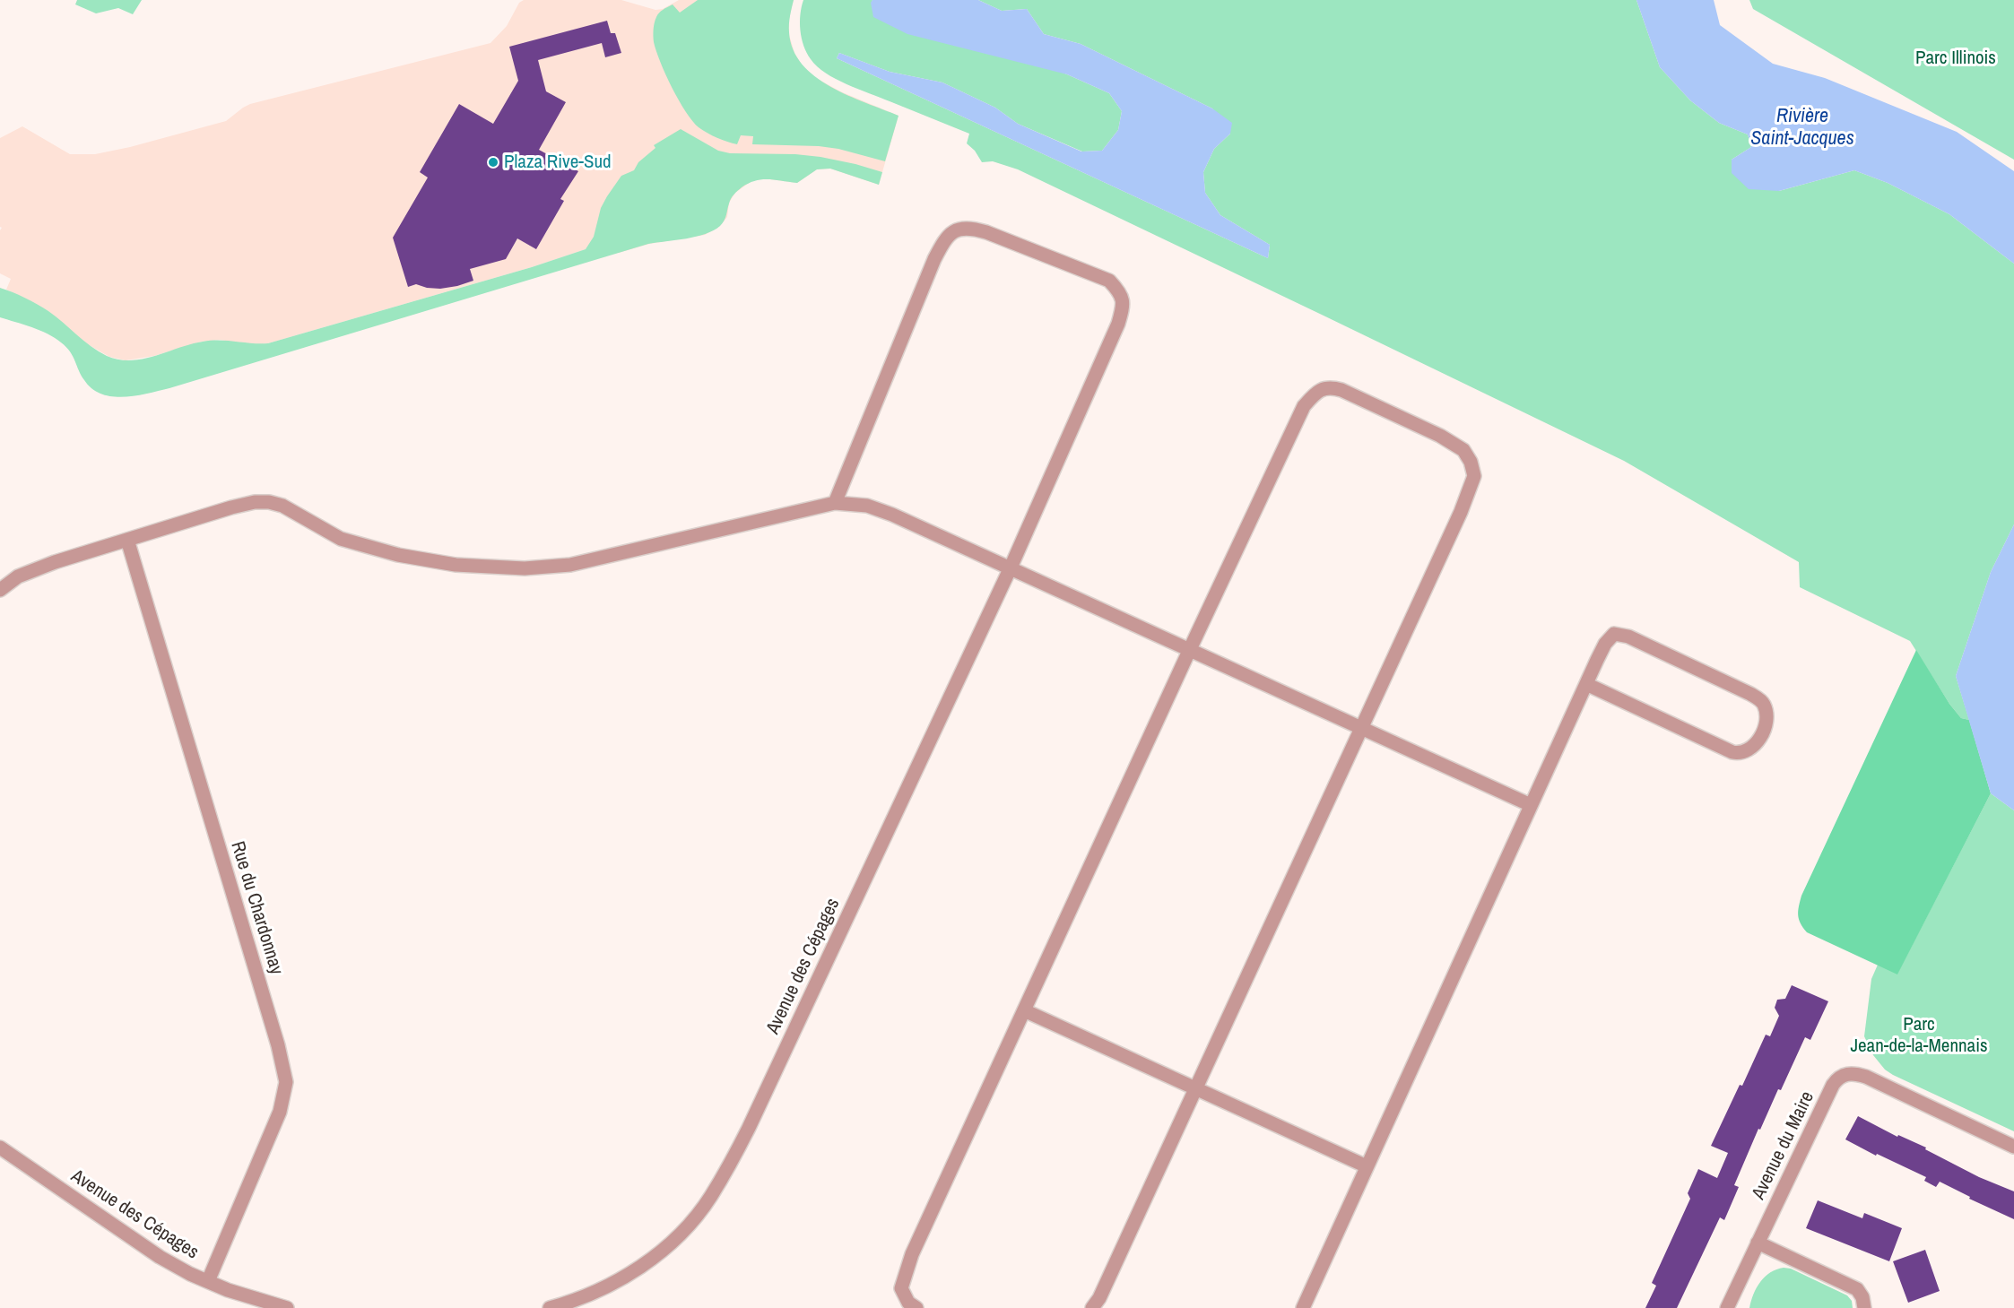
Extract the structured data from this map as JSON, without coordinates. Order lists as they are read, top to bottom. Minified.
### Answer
{"streets":{"street":["Rue du Chardonnay","Avenue des Cépages","Avenue du Maire"]},"crossings":[["Rue du Chardonnay","Avenue des Cépages"]],"water":["Rivière Saint-Jacques"],"parks":["Parc Illinois","Parc Jean-de-la-Mennais"],"places":["Plaza Rive-Sud"]}
